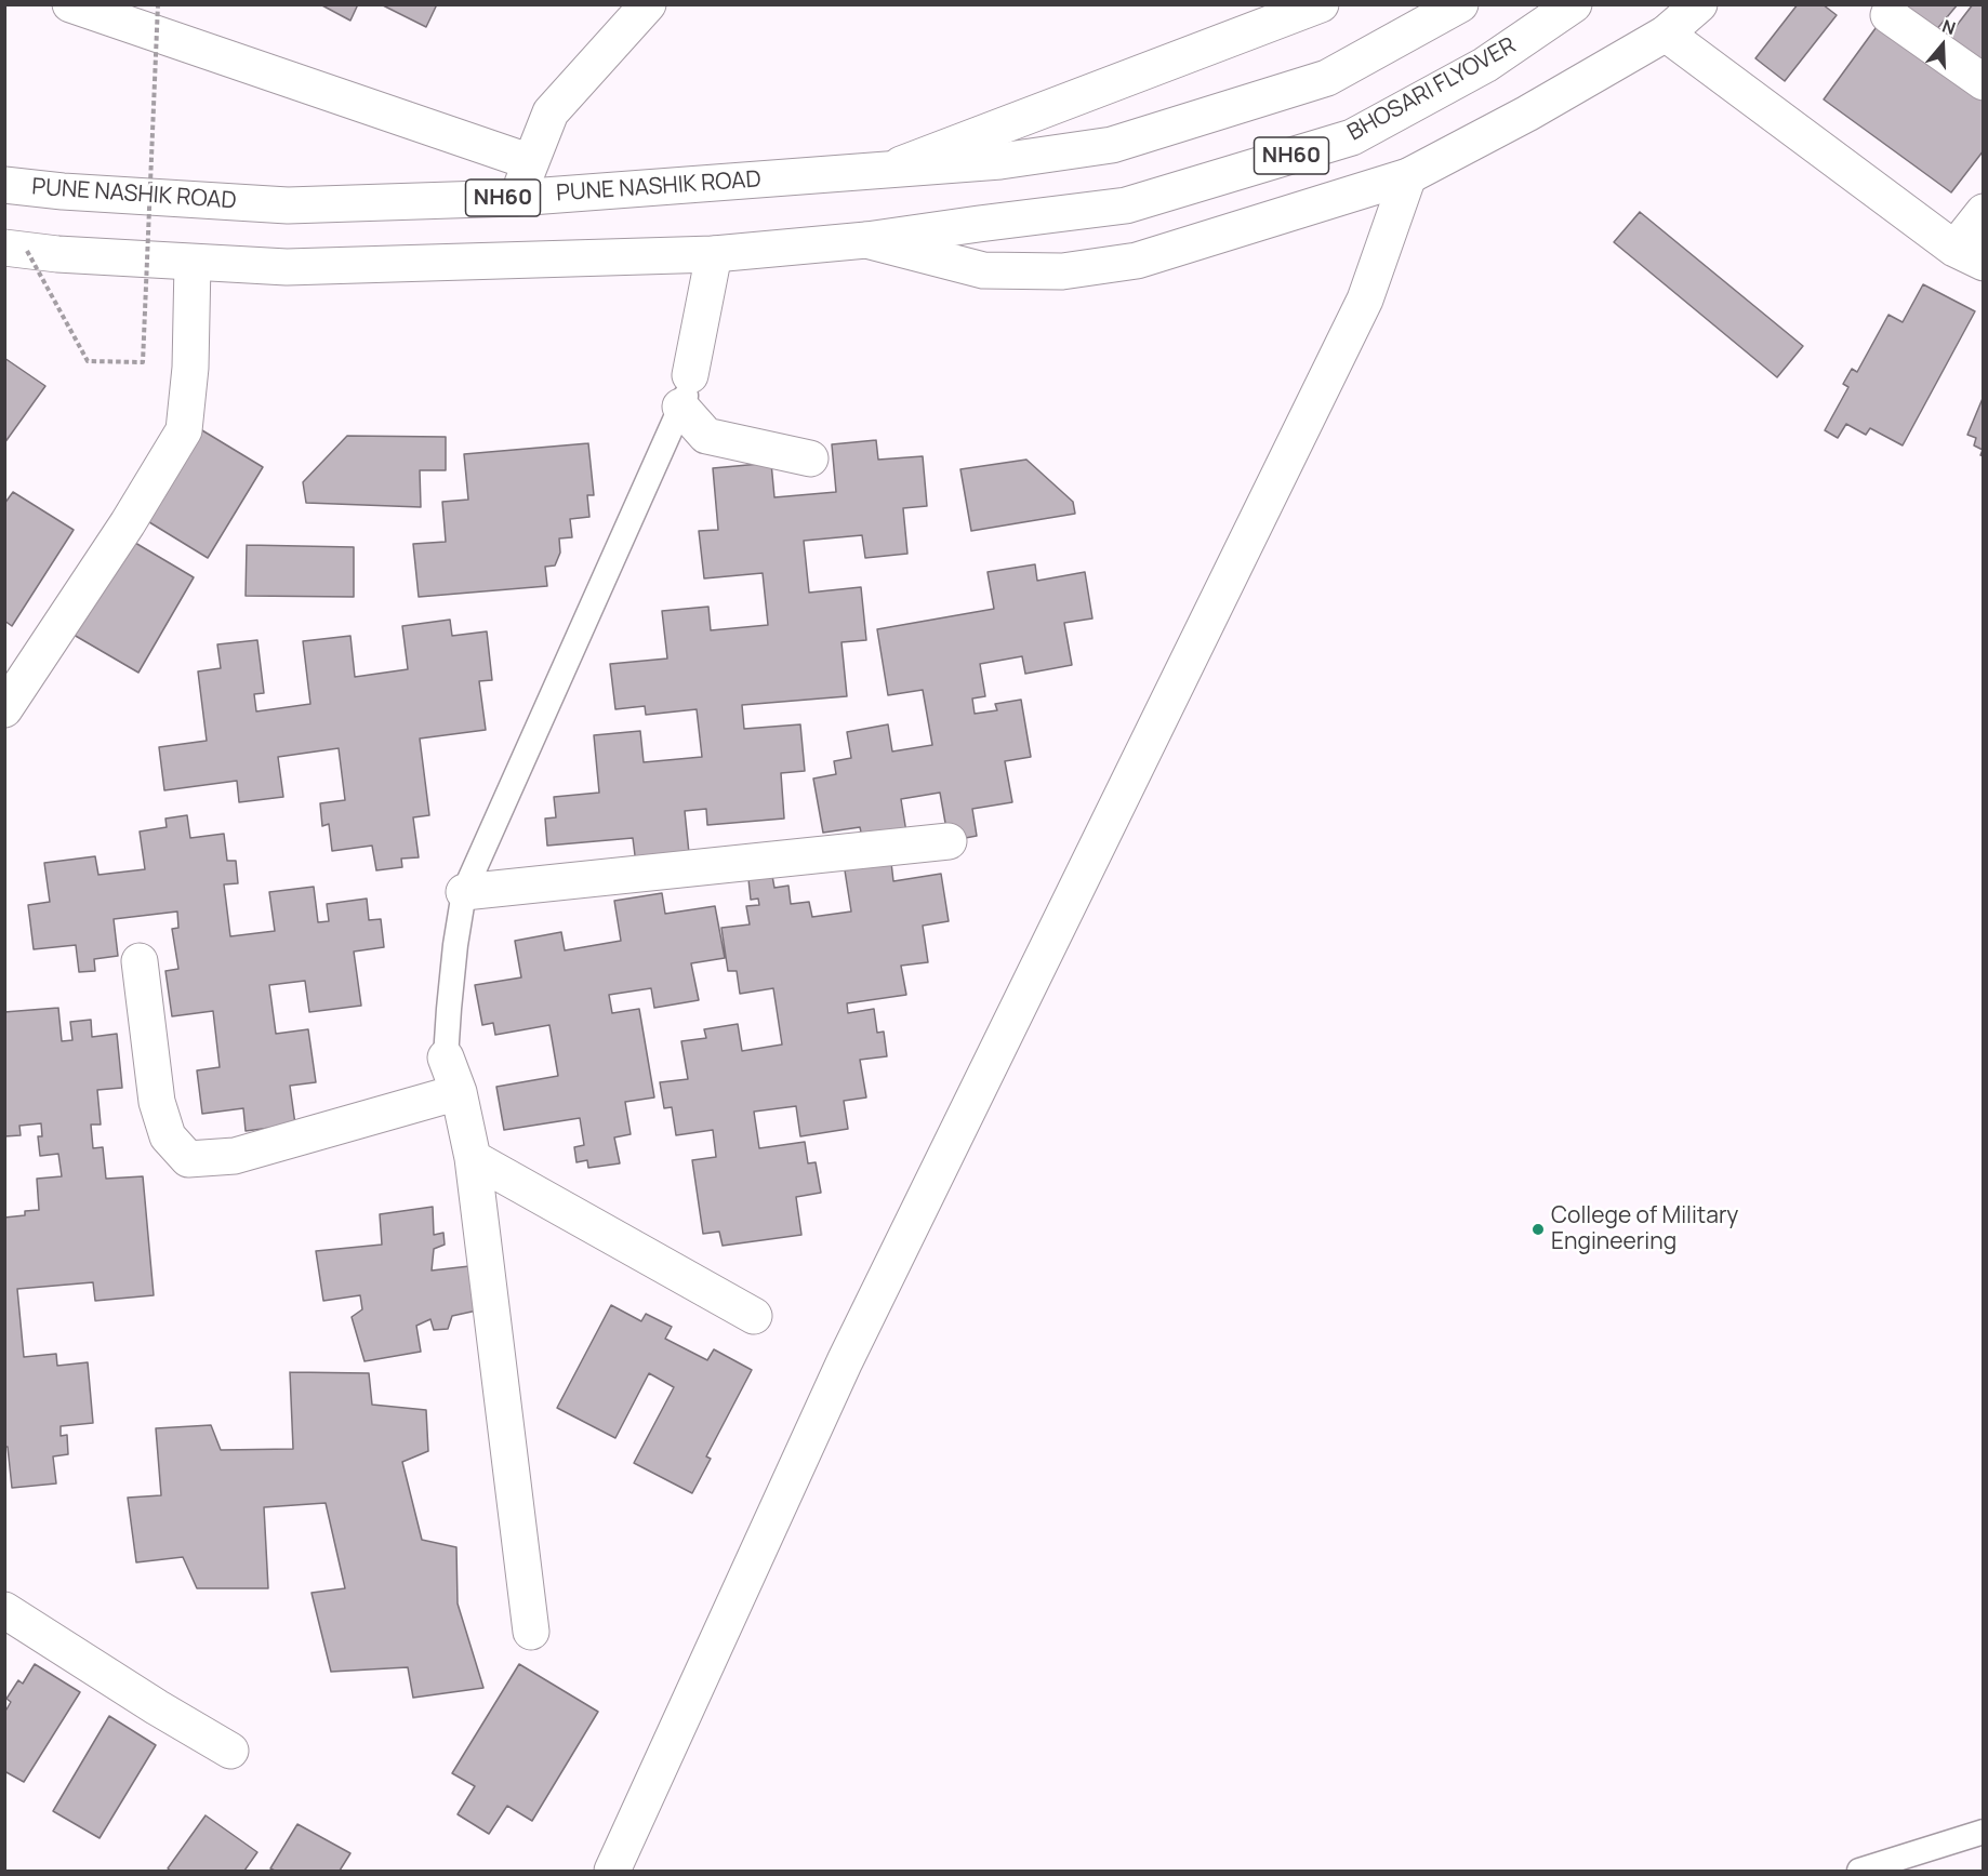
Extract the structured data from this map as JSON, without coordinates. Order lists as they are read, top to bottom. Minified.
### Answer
{"streets":{"main road":["BHOSARI FLYOVER","NH60","PUNE NASHIK ROAD"]},"crossings":[["BHOSARI FLYOVER","NH60"]],"places":["College of Military Engineering"],"north":"top"}
